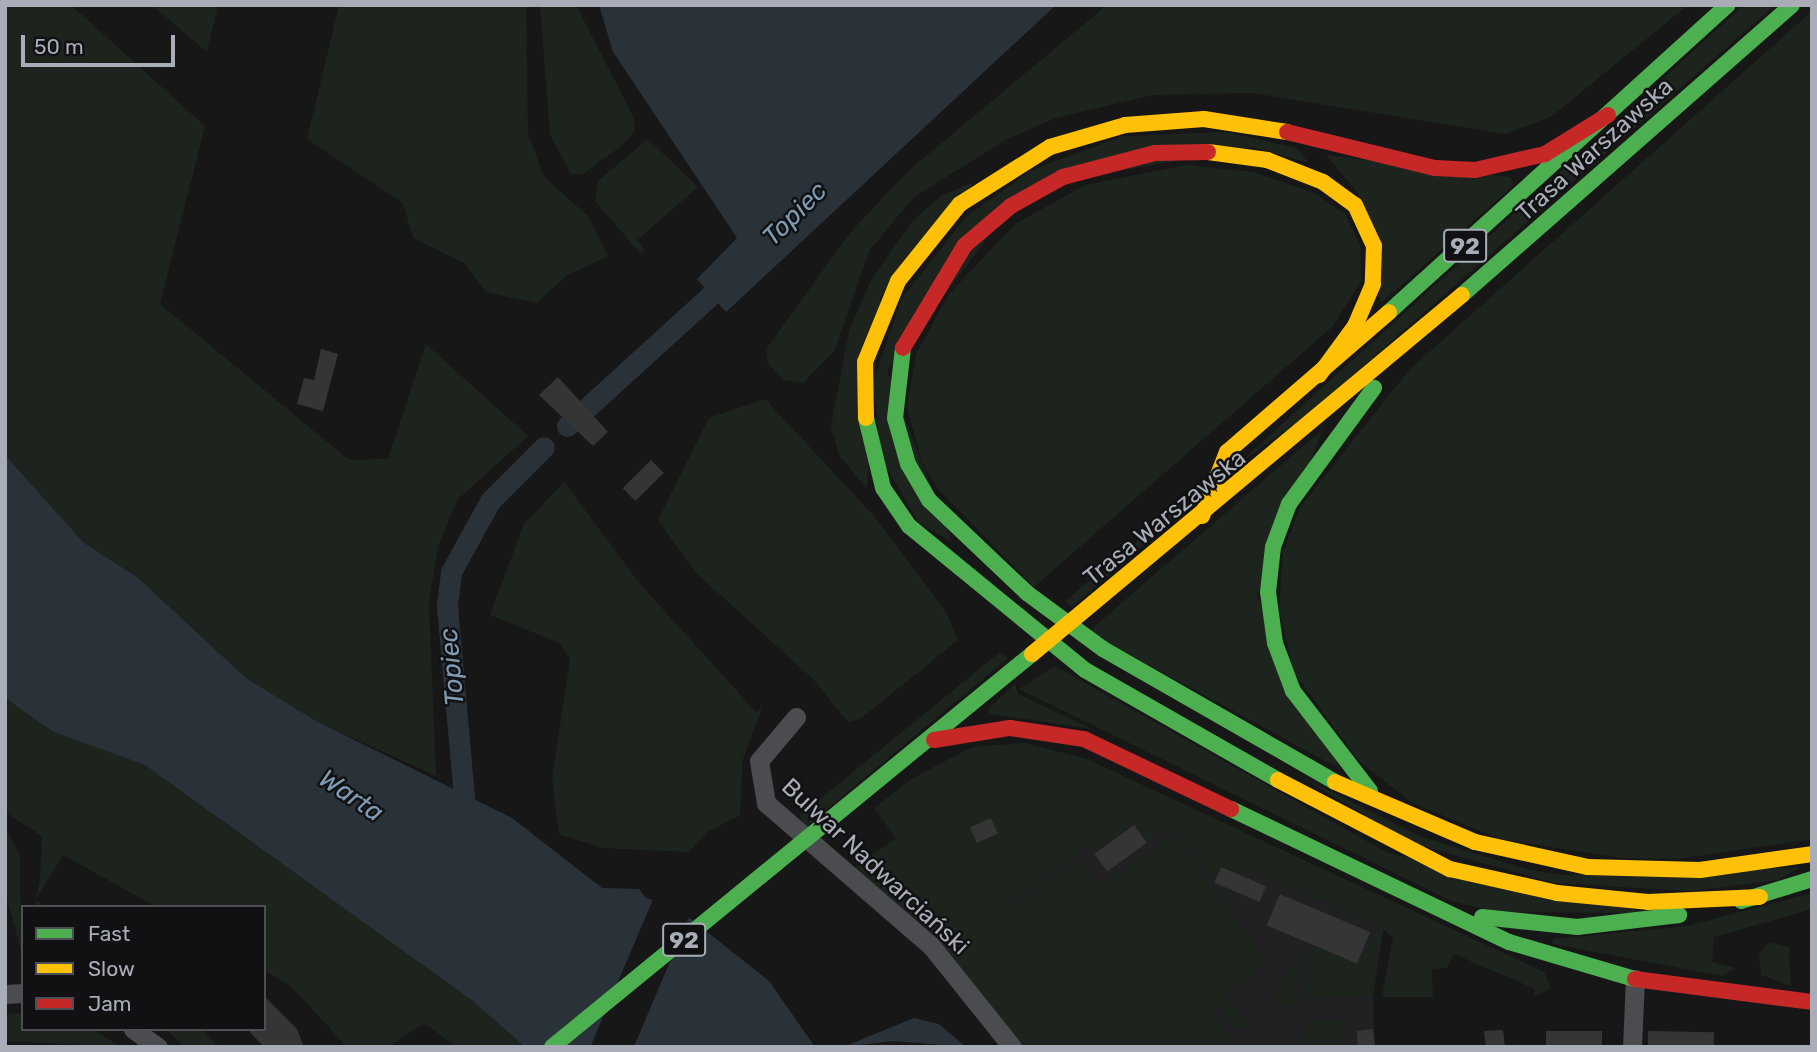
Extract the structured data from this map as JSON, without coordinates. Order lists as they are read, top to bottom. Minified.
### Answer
{"streets":{"main road":["Trasa Warszawska","92"],"street":["Bulwar Nadwarciański"]},"water":["Topiec","Warta"],"legend":["Fast","Slow","Jam"],"scale_bar":"50 m"}
